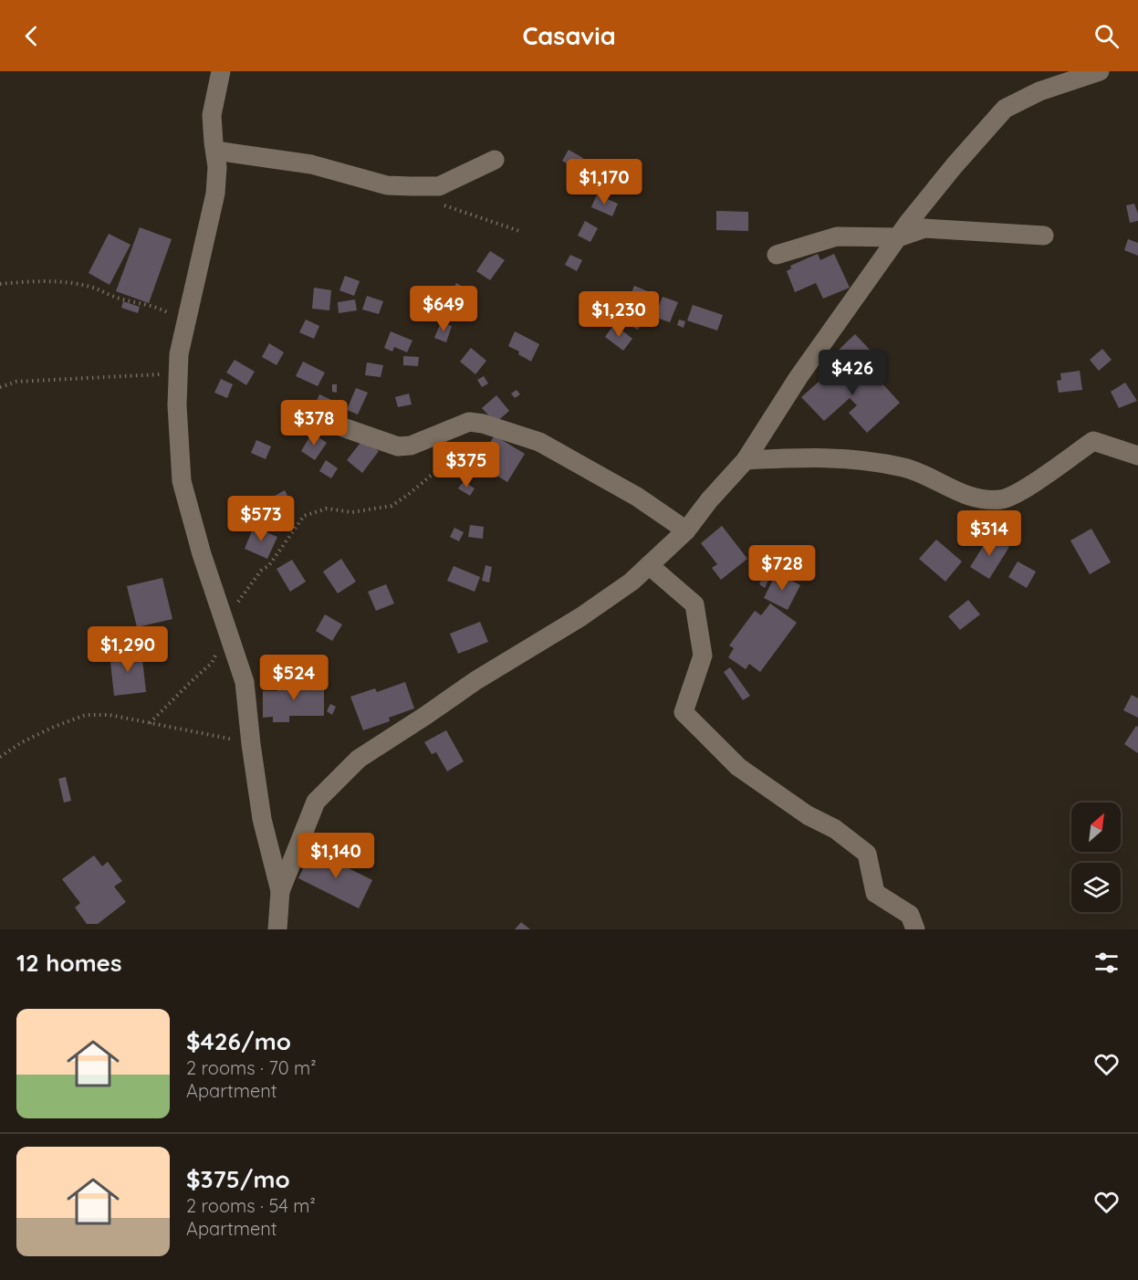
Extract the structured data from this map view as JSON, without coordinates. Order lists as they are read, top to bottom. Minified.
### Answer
{"north":"top right","page":{"header":"Casavia","price":["$1,170","$649","$1,230","$426","$378","$375","$573","$314","$728","$1,290","$524","$1,140"],"heading":"12 homes","list":[{"name":"$426/mo","note":"2 rooms · 70 m² · Apartment"},{"name":"$375/mo","note":"2 rooms · 54 m² · Apartment"}]}}
